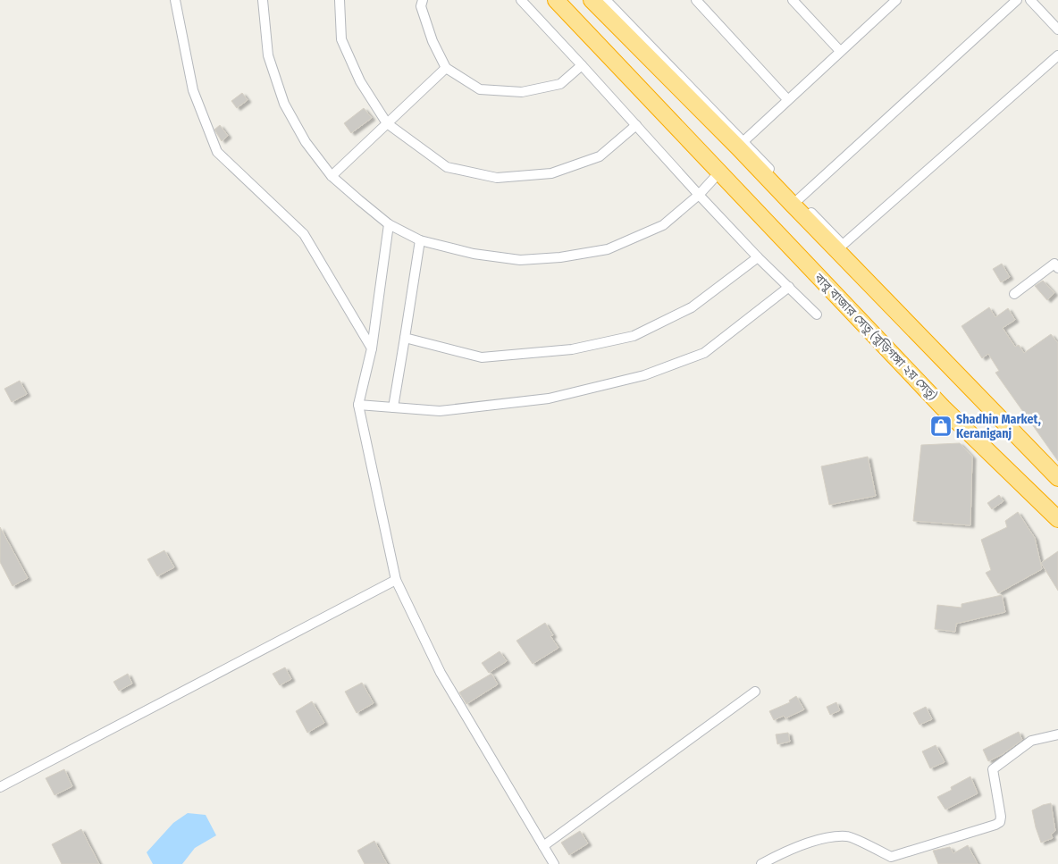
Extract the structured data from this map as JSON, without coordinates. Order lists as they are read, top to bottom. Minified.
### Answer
{"streets":{"highway":["বাবু বাজার সেতু (বুড়িগঙ্গা ২য় সেতু)"]},"places":{"shop":["Shadhin Market, Keraniganj"]}}
